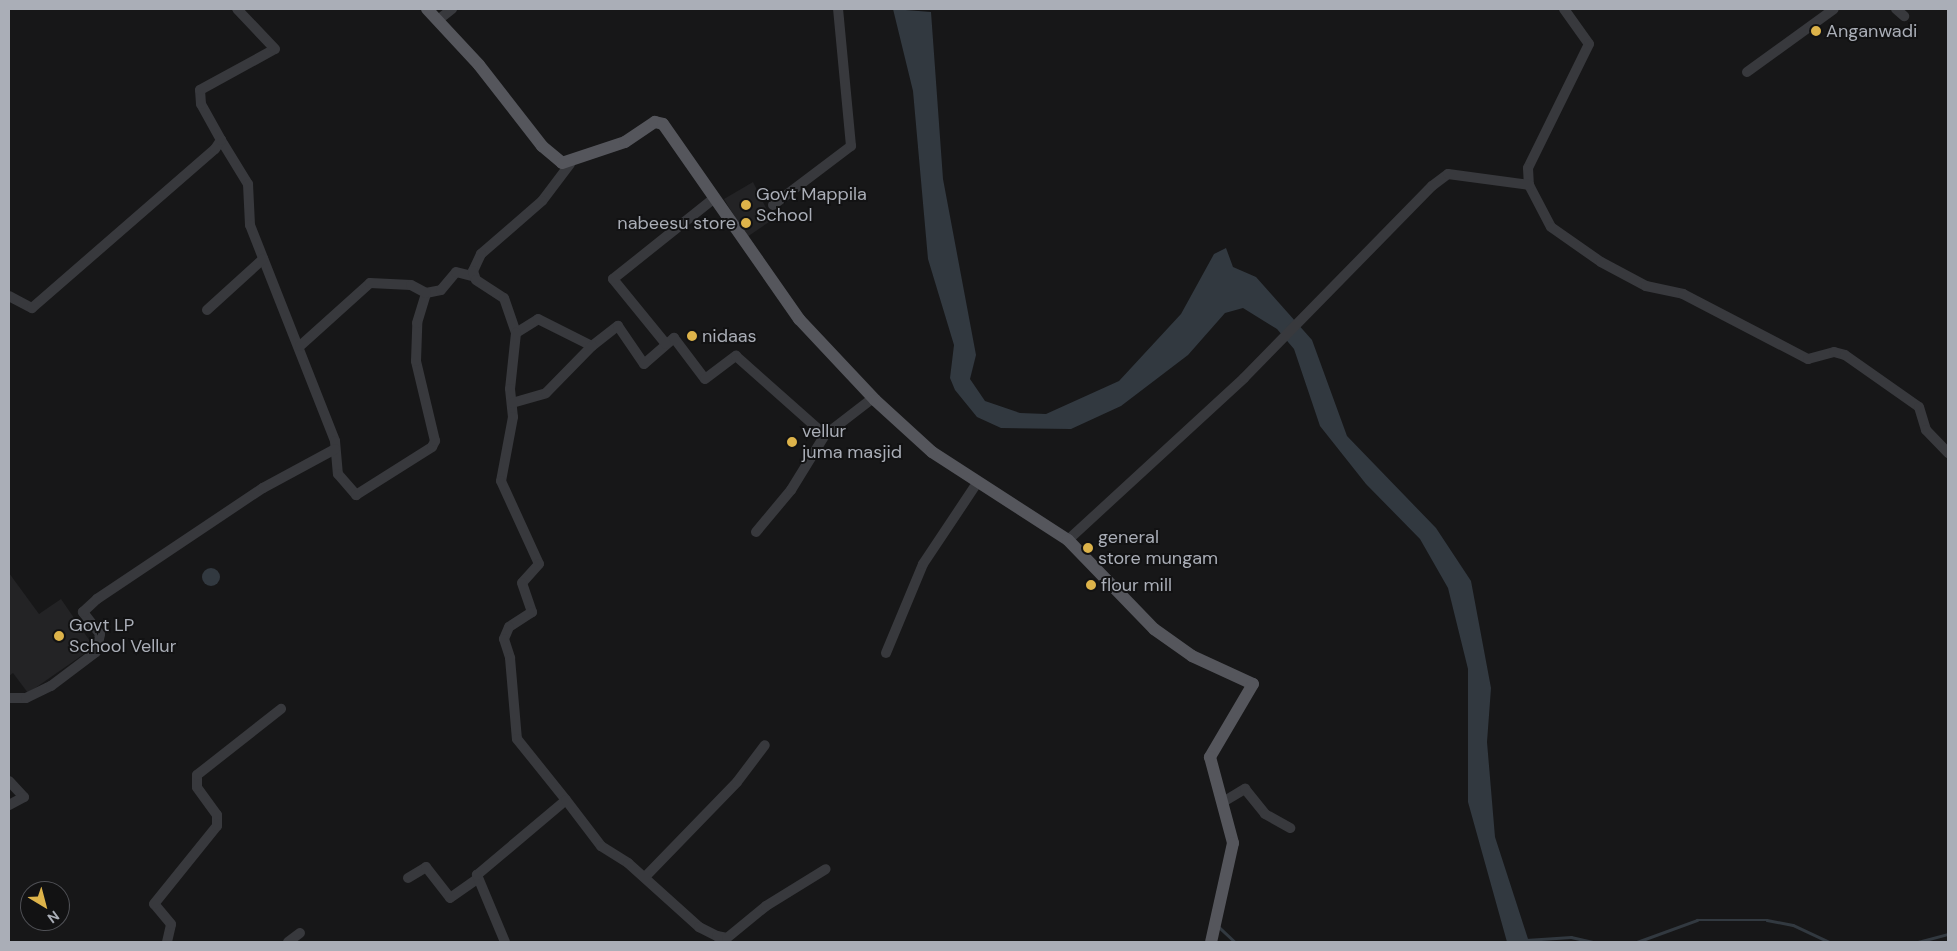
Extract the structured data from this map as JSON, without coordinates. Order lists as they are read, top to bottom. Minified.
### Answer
{"places":["Anganwadi","Govt Mappila School","nabeesu store","nidaas","vellur juma masjid","general store mungam","flour mill","Govt LP School Vellur"],"north":"bottom right"}
